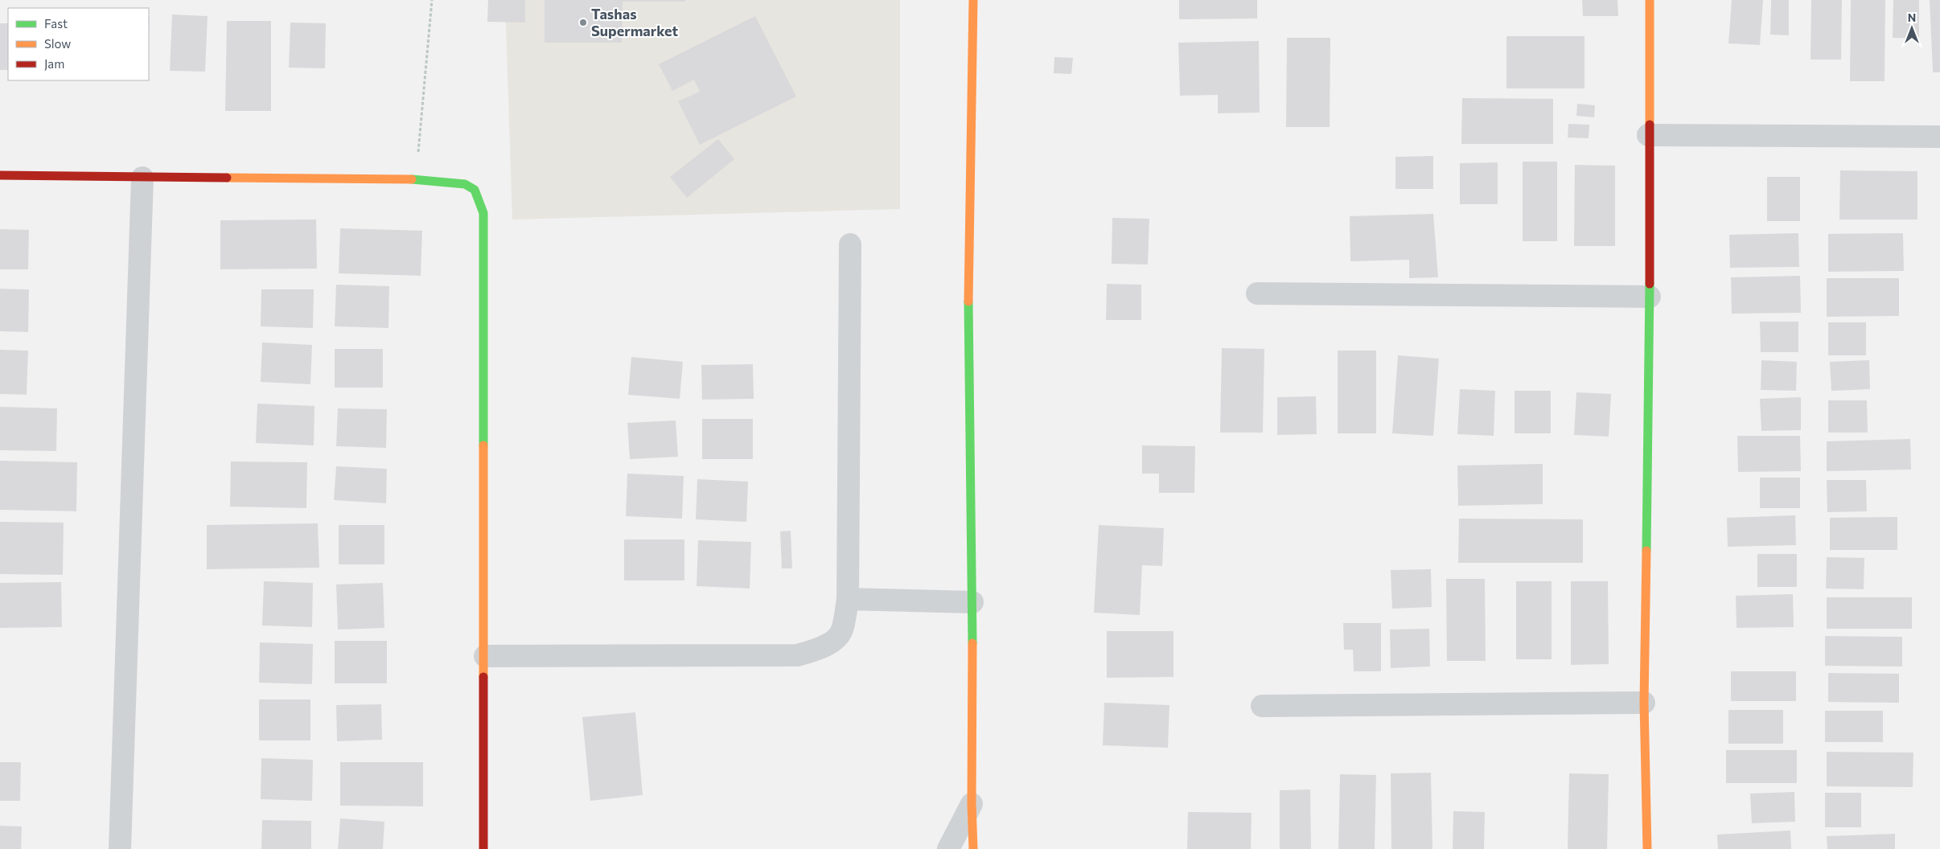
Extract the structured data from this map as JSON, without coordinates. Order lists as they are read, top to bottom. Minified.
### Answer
{"places":["Tashas Supermarket"],"legend":["Fast","Slow","Jam"],"north":"top"}
